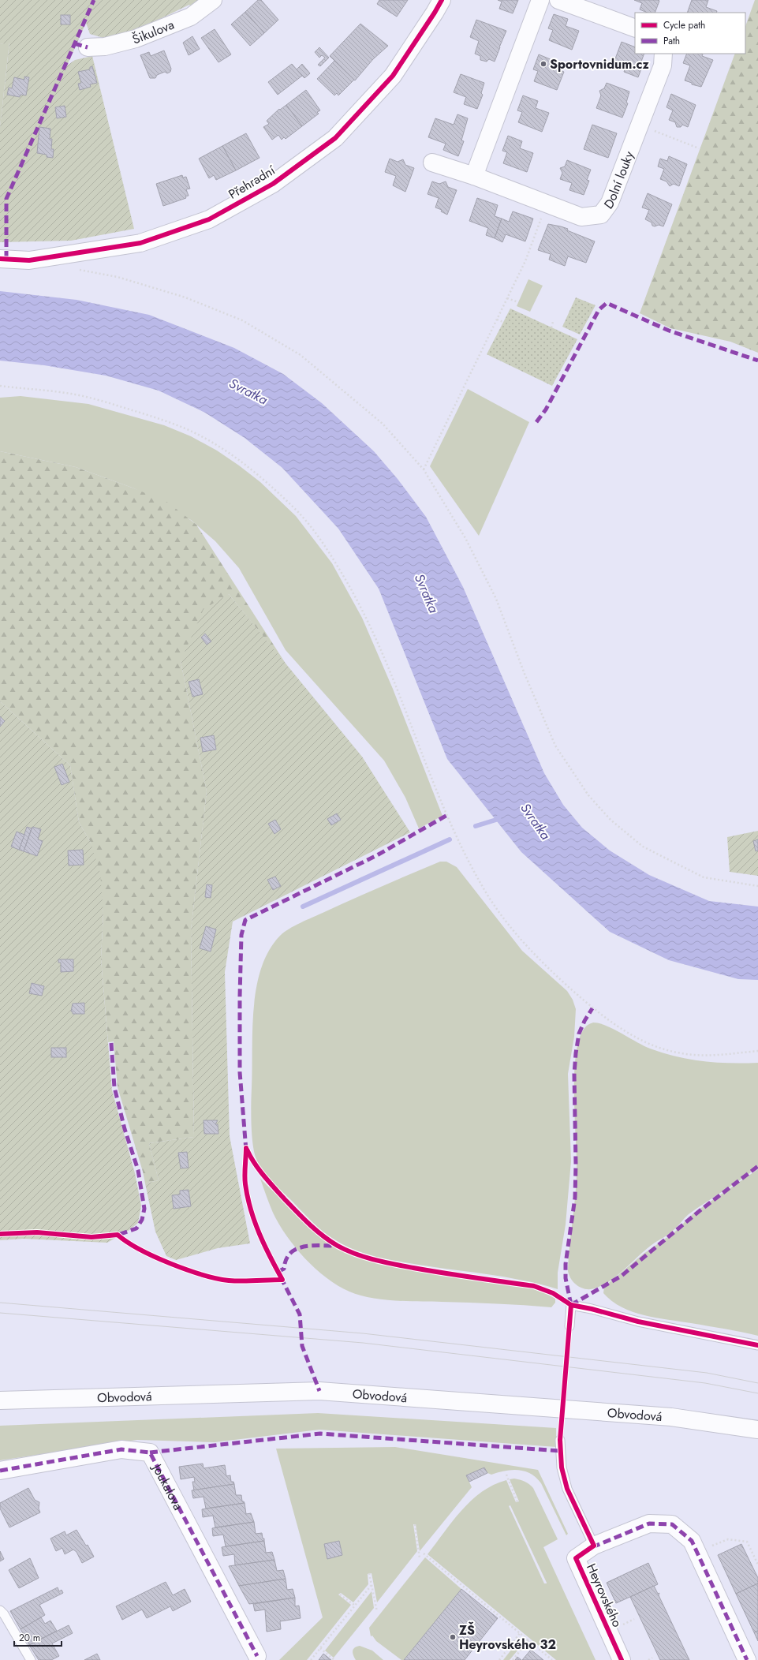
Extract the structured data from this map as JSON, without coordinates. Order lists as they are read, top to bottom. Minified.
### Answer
{"streets":{"street":["Šikulova","Dolní louky","Přehradní","Obvodová","Joukalova","Heyrovského"]},"water":["Svratka"],"places":["Sportovnidum.cz","ZŠ Heyrovského 32"],"legend":["Cycle path","Path"],"scale_bar":"20 m"}
